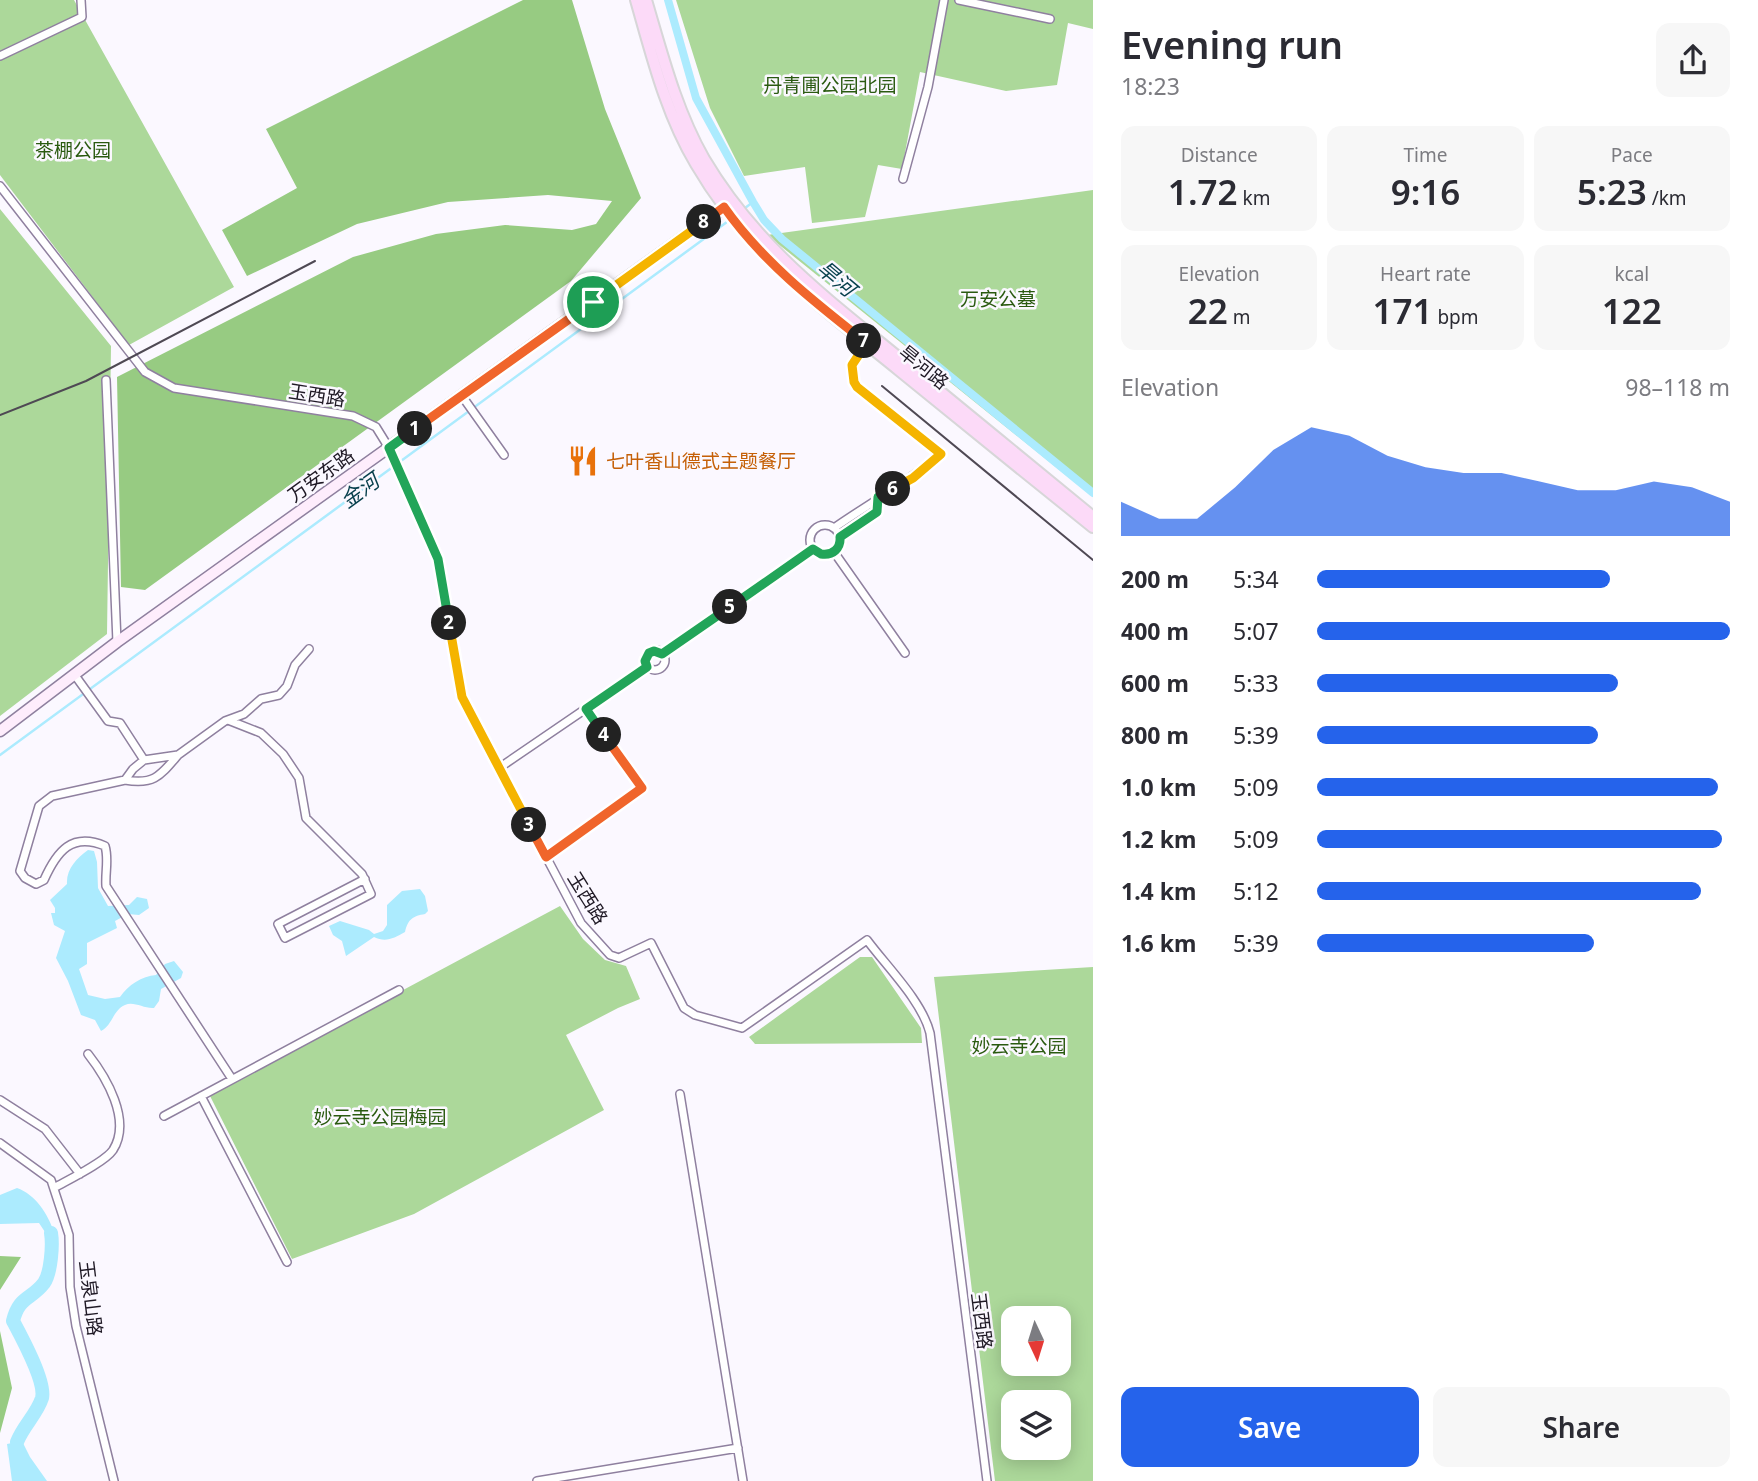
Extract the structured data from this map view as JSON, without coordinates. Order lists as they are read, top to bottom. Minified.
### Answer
{"streets":{"main road":["旱河路"],"street":["玉西路","万安东路","玉泉山路"]},"crossings":[["旱河路","万安东路"],["玉西路","万安东路"]],"water":["旱河","金河"],"parks":["丹青圃公园北园","茶棚公园","万安公墓","妙云寺公园","妙云寺公园梅园"],"places":{"restaurant":["七叶香山德式主题餐厅"]},"north":"bottom","page":{"heading":["Evening run","18:23"],"stats":[["Distance","1.72 km"],["Time","9:16"],["Pace","5:23 /km"],["Elevation","22 m"],["Heart rate","171 bpm"],["kcal","122"]],"pins":["8","7","1","6","5","2","4","3"],"chart":["Elevation","98–118 m"],"list":[{"name":"200 m","note":"5:34"},{"name":"400 m","note":"5:07"},{"name":"600 m","note":"5:33"},{"name":"800 m","note":"5:39"},{"name":"1.0 km","note":"5:09"},{"name":"1.2 km","note":"5:09"},{"name":"1.4 km","note":"5:12"},{"name":"1.6 km","note":"5:39"}],"buttons":["Save","Share"]}}
